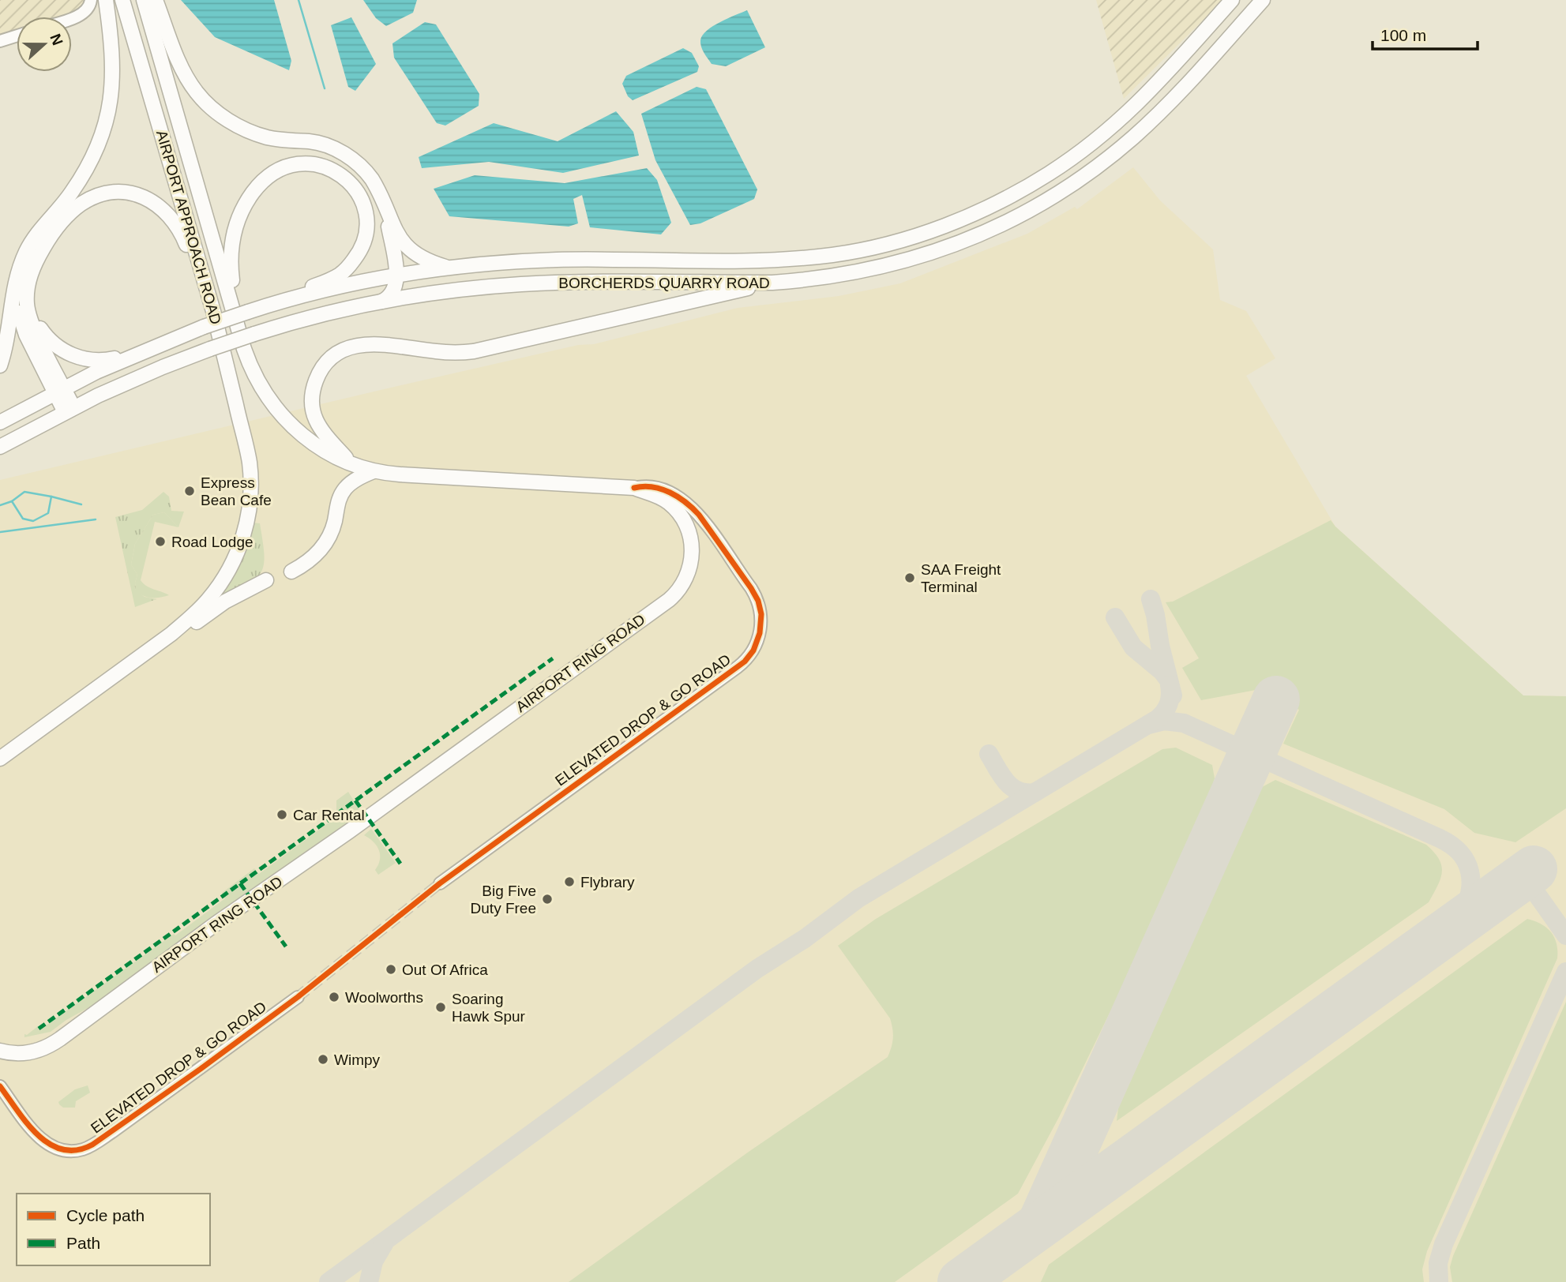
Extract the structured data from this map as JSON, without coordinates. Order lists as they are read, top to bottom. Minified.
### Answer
{"streets":{"main road":["AIRPORT APPROACH ROAD","BORCHERDS QUARRY ROAD","AIRPORT RING ROAD"],"street":["ELEVATED DROP & GO ROAD"]},"crossings":[["AIRPORT APPROACH ROAD","AIRPORT RING ROAD"],["AIRPORT RING ROAD","ELEVATED DROP & GO ROAD"]],"places":["Express Bean Cafe","Road Lodge","SAA Freight Terminal","Car Rental","Flybrary","Big Five Duty Free","Out Of Africa","Woolworths","Soaring Hawk Spur","Wimpy"],"legend":["Cycle path","Path"],"scale_bar":"100 m","north":"right"}
